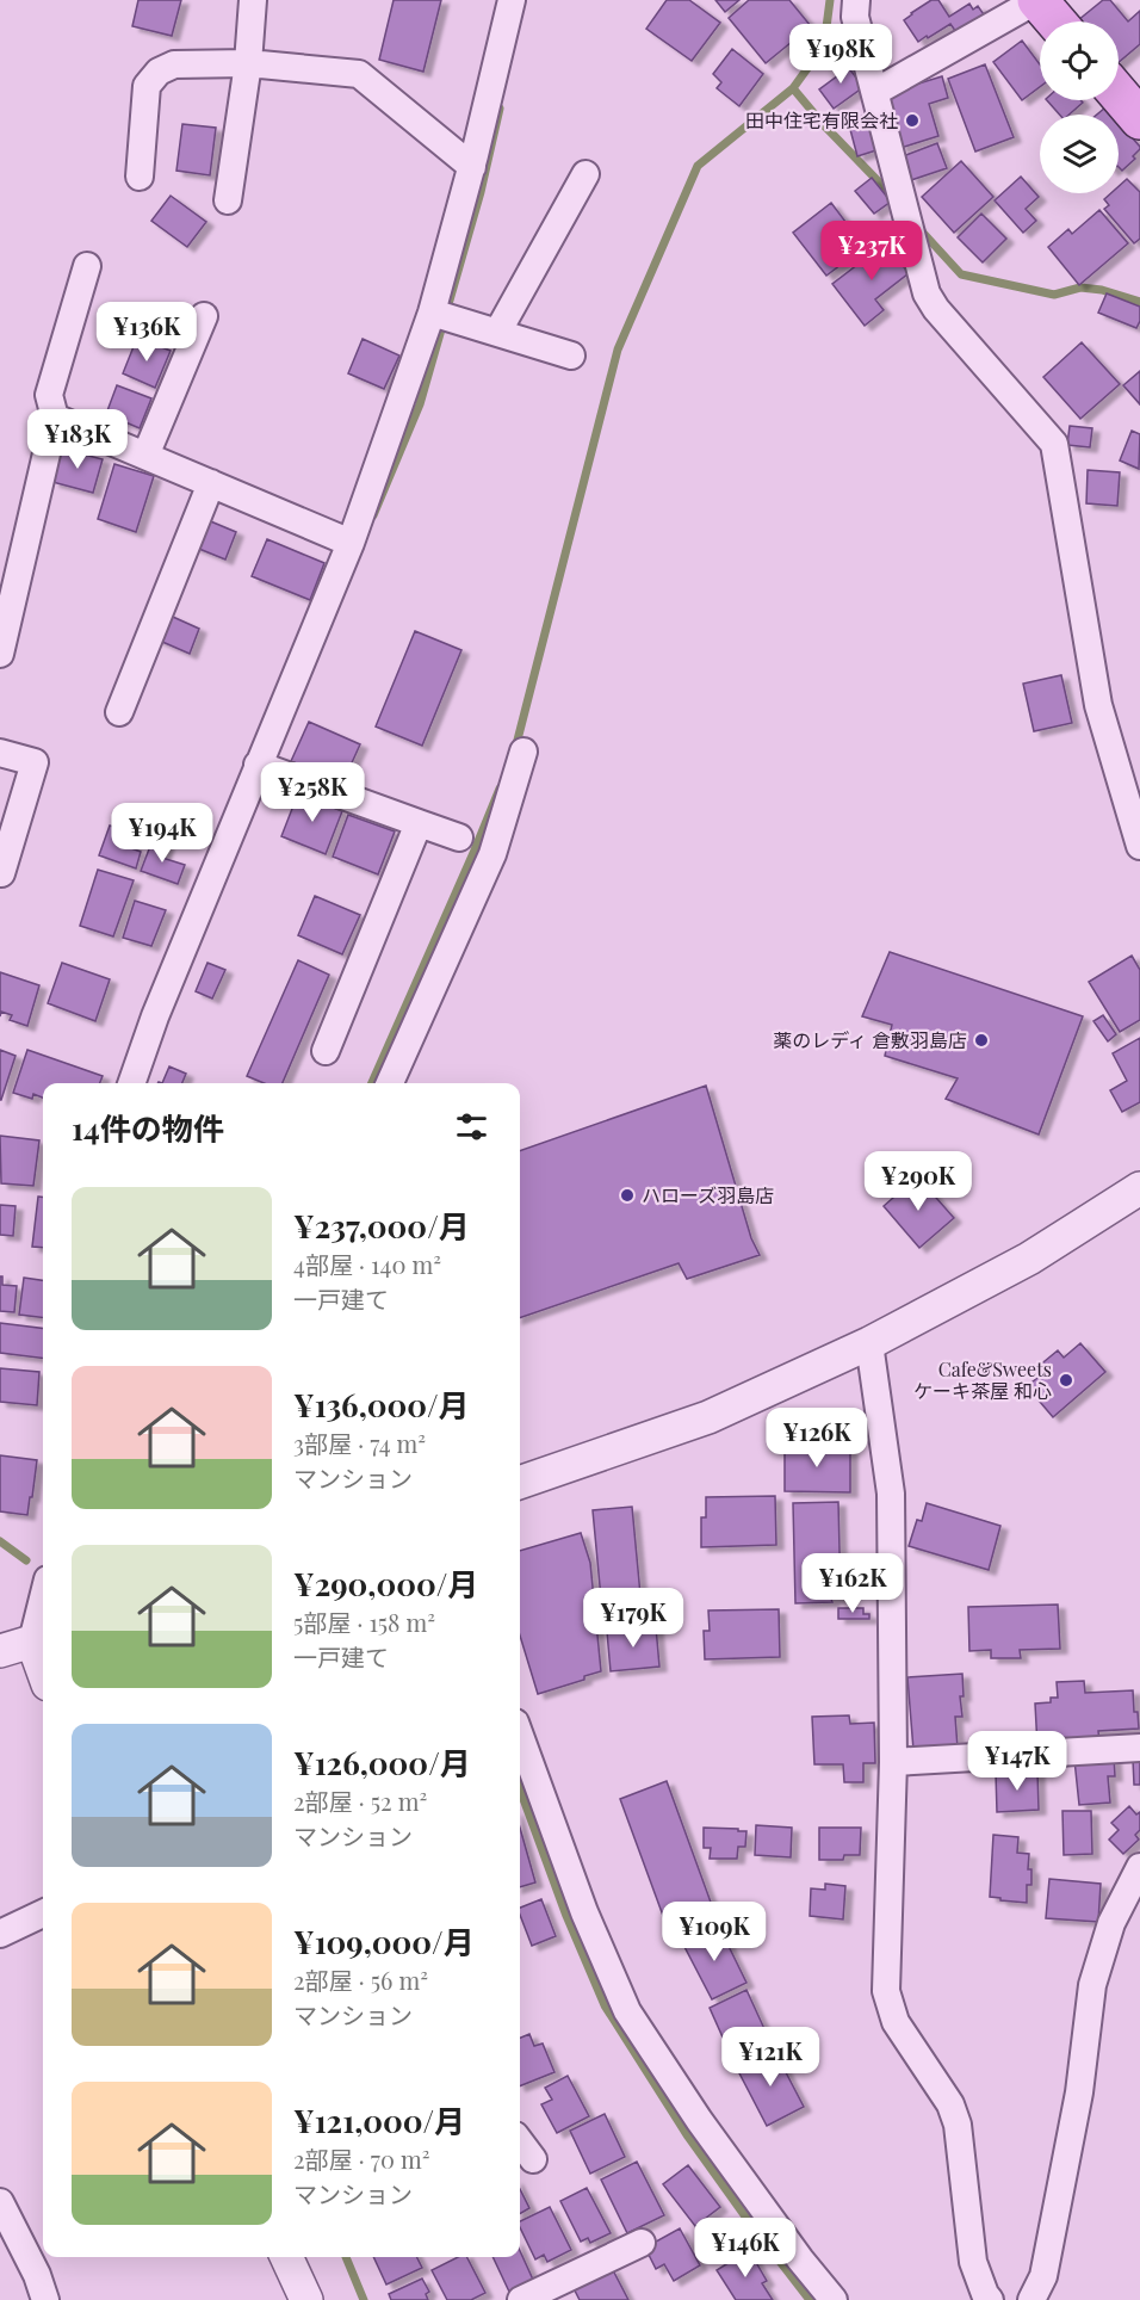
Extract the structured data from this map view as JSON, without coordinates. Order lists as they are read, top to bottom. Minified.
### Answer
{"places":["田中住宅有限会社","薬のレディ 倉敷羽島店","ハローズ羽島店","Cafe&Sweets ケーキ茶屋 和心"],"page":{"price":["¥198K","¥237K","¥136K","¥183K","¥258K","¥194K","¥290K","¥126K","¥162K","¥179K","¥147K","¥109K","¥121K","¥146K"],"heading":"14件の物件","list":[{"name":"¥237,000/月","note":"4部屋 · 140 m² · 一戸建て"},{"name":"¥136,000/月","note":"3部屋 · 74 m² · マンション"},{"name":"¥290,000/月","note":"5部屋 · 158 m² · 一戸建て"},{"name":"¥126,000/月","note":"2部屋 · 52 m² · マンション"},{"name":"¥109,000/月","note":"2部屋 · 56 m² · マンション"},{"name":"¥121,000/月","note":"2部屋 · 70 m² · マンション"}]}}
